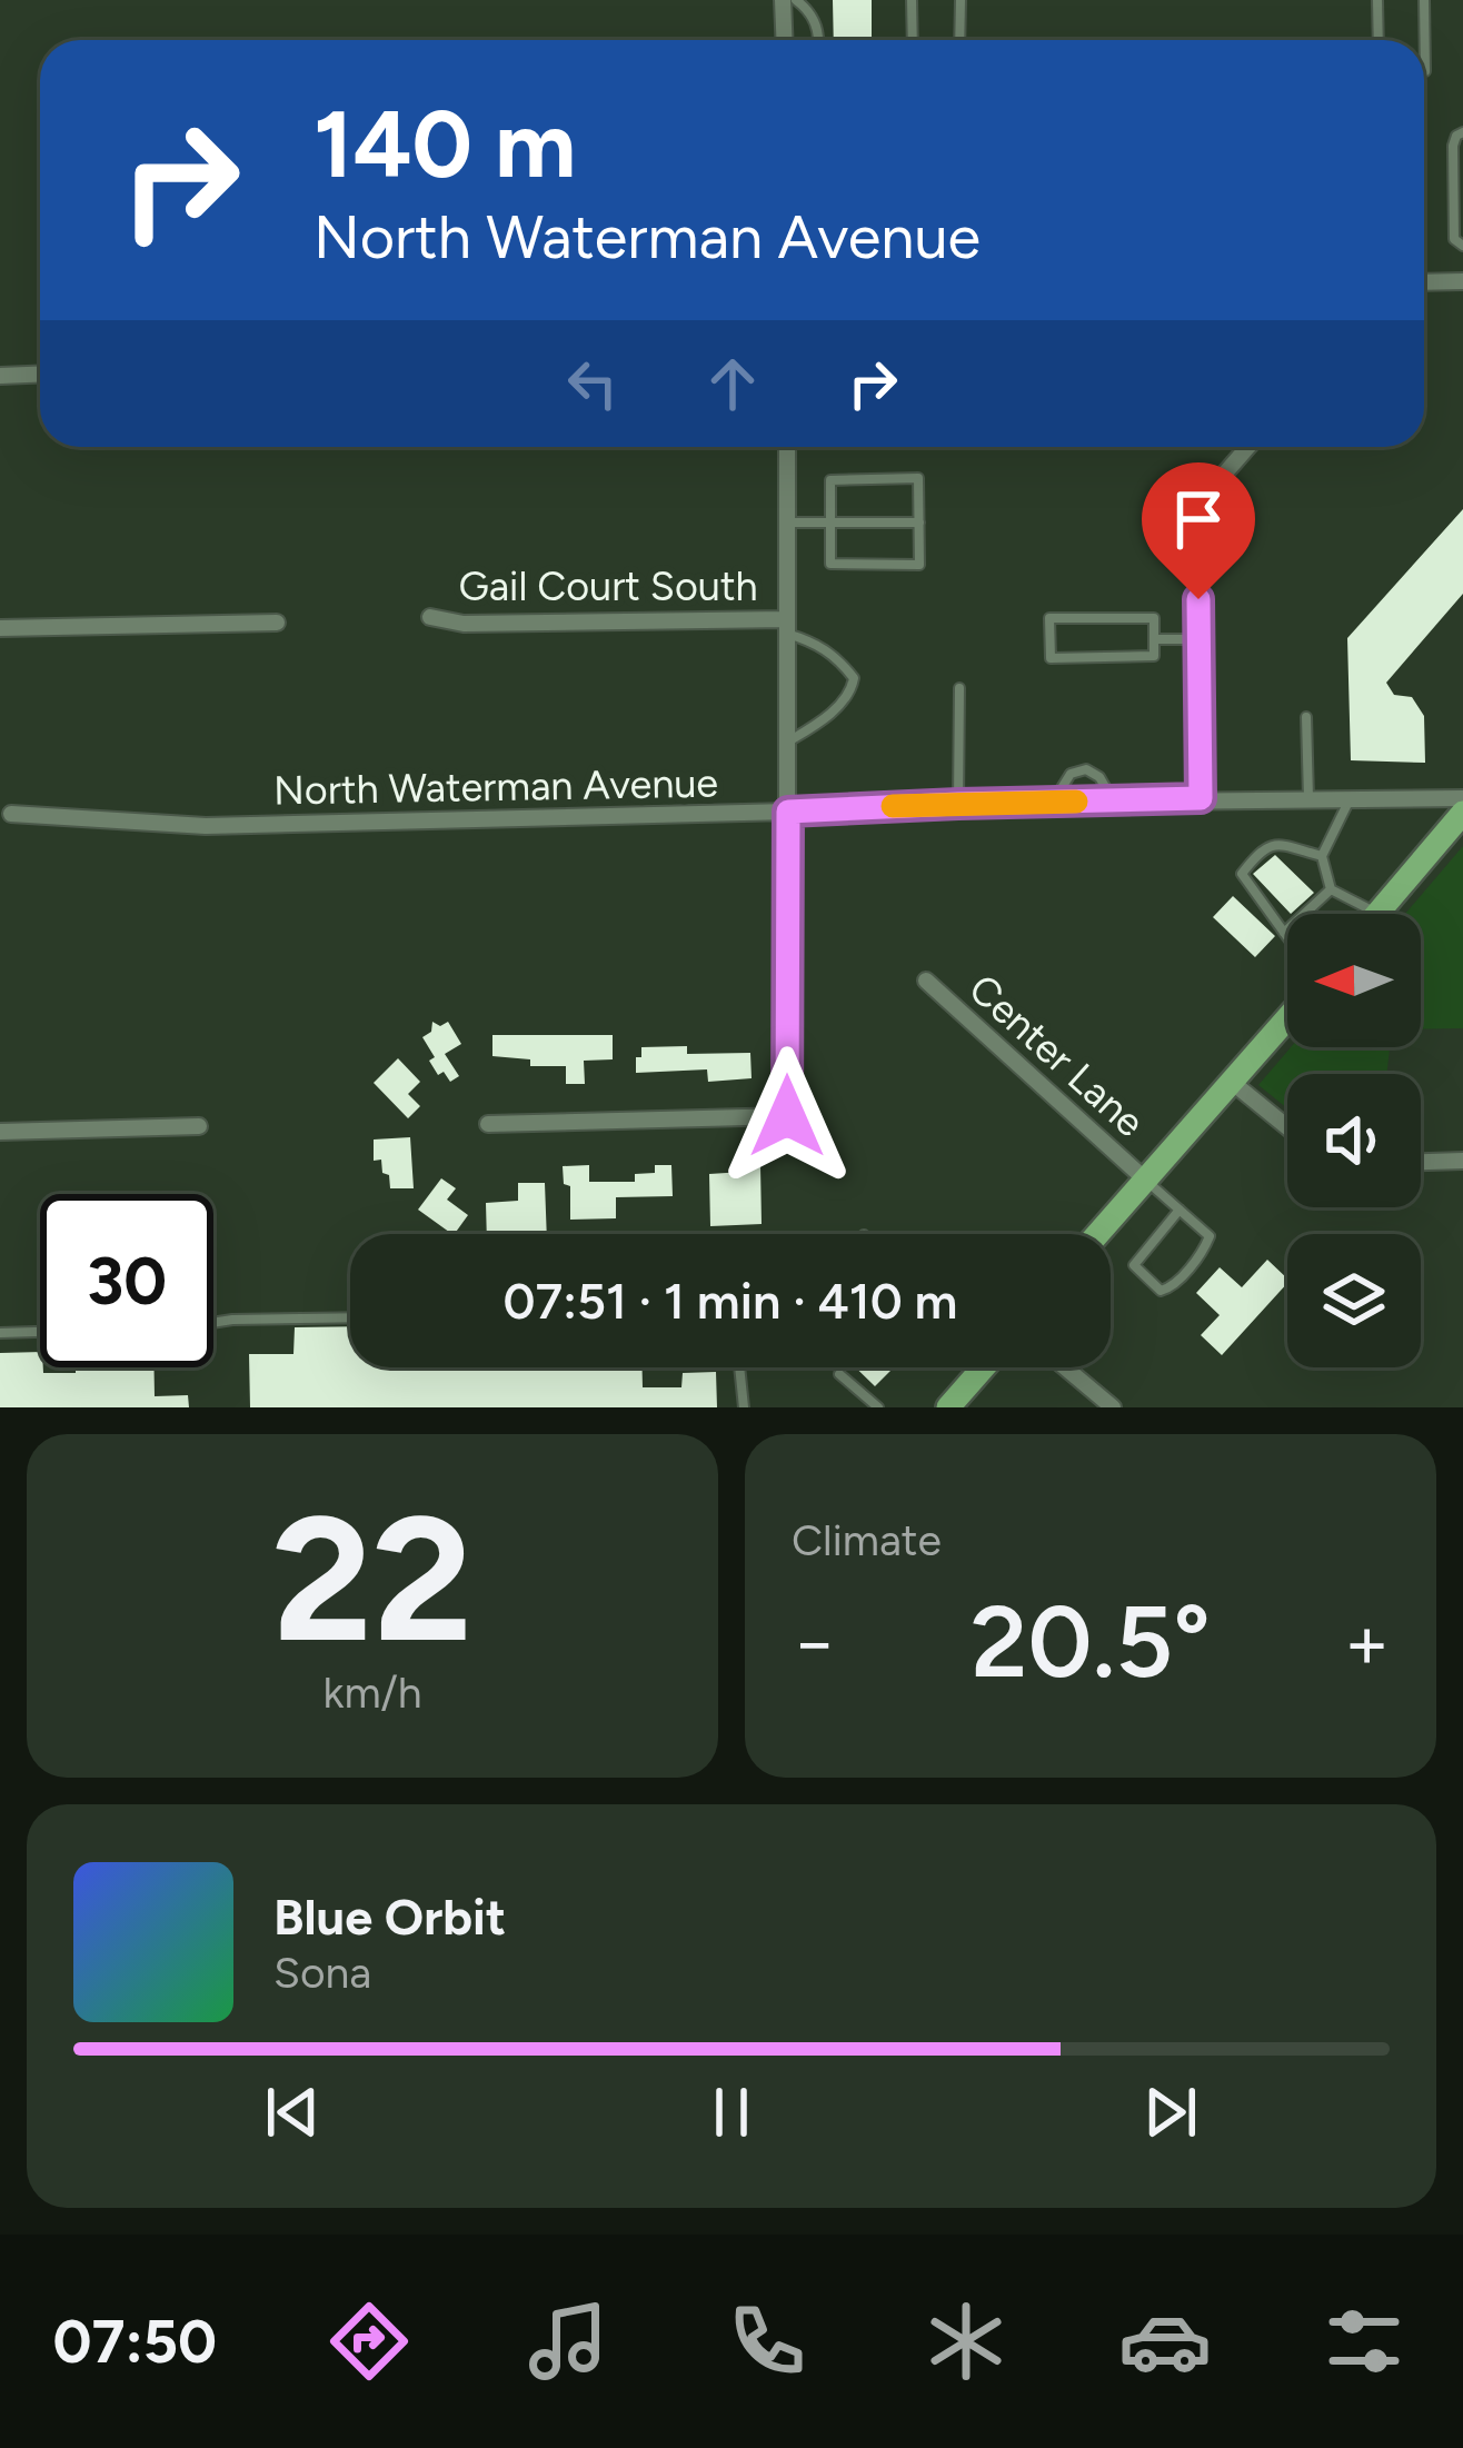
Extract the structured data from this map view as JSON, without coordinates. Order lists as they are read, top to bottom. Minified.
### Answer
{"streets":{"street":["Gail Court South","North Waterman Avenue","Center Lane"]},"north":"left","page":{"turn":["140 m","North Waterman Avenue"],"limit":"30","trip":"07:51 · 1 min · 410 m","tile":[["22","km/h"],"Climate"],"heat":["−","20.5°","+"],"song":["Blue Orbit","Sona"],"tabs":"07:50"}}
